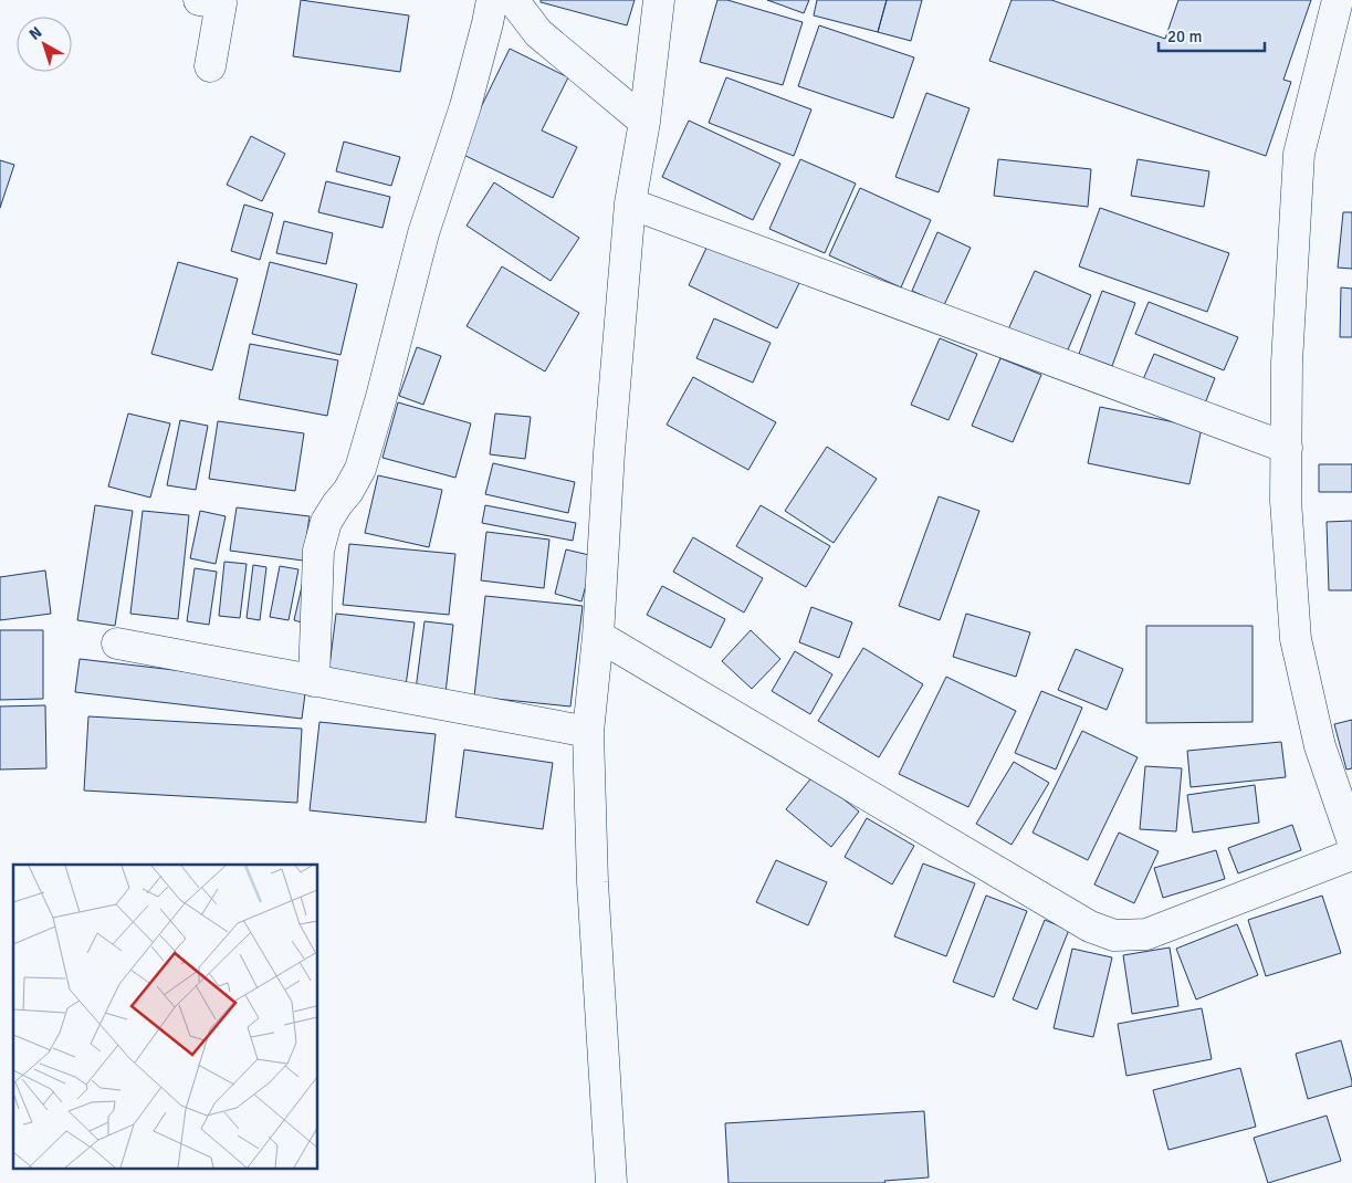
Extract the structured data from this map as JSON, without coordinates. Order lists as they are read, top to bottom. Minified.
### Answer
{"scale_bar":"20 m","north":"top left"}
